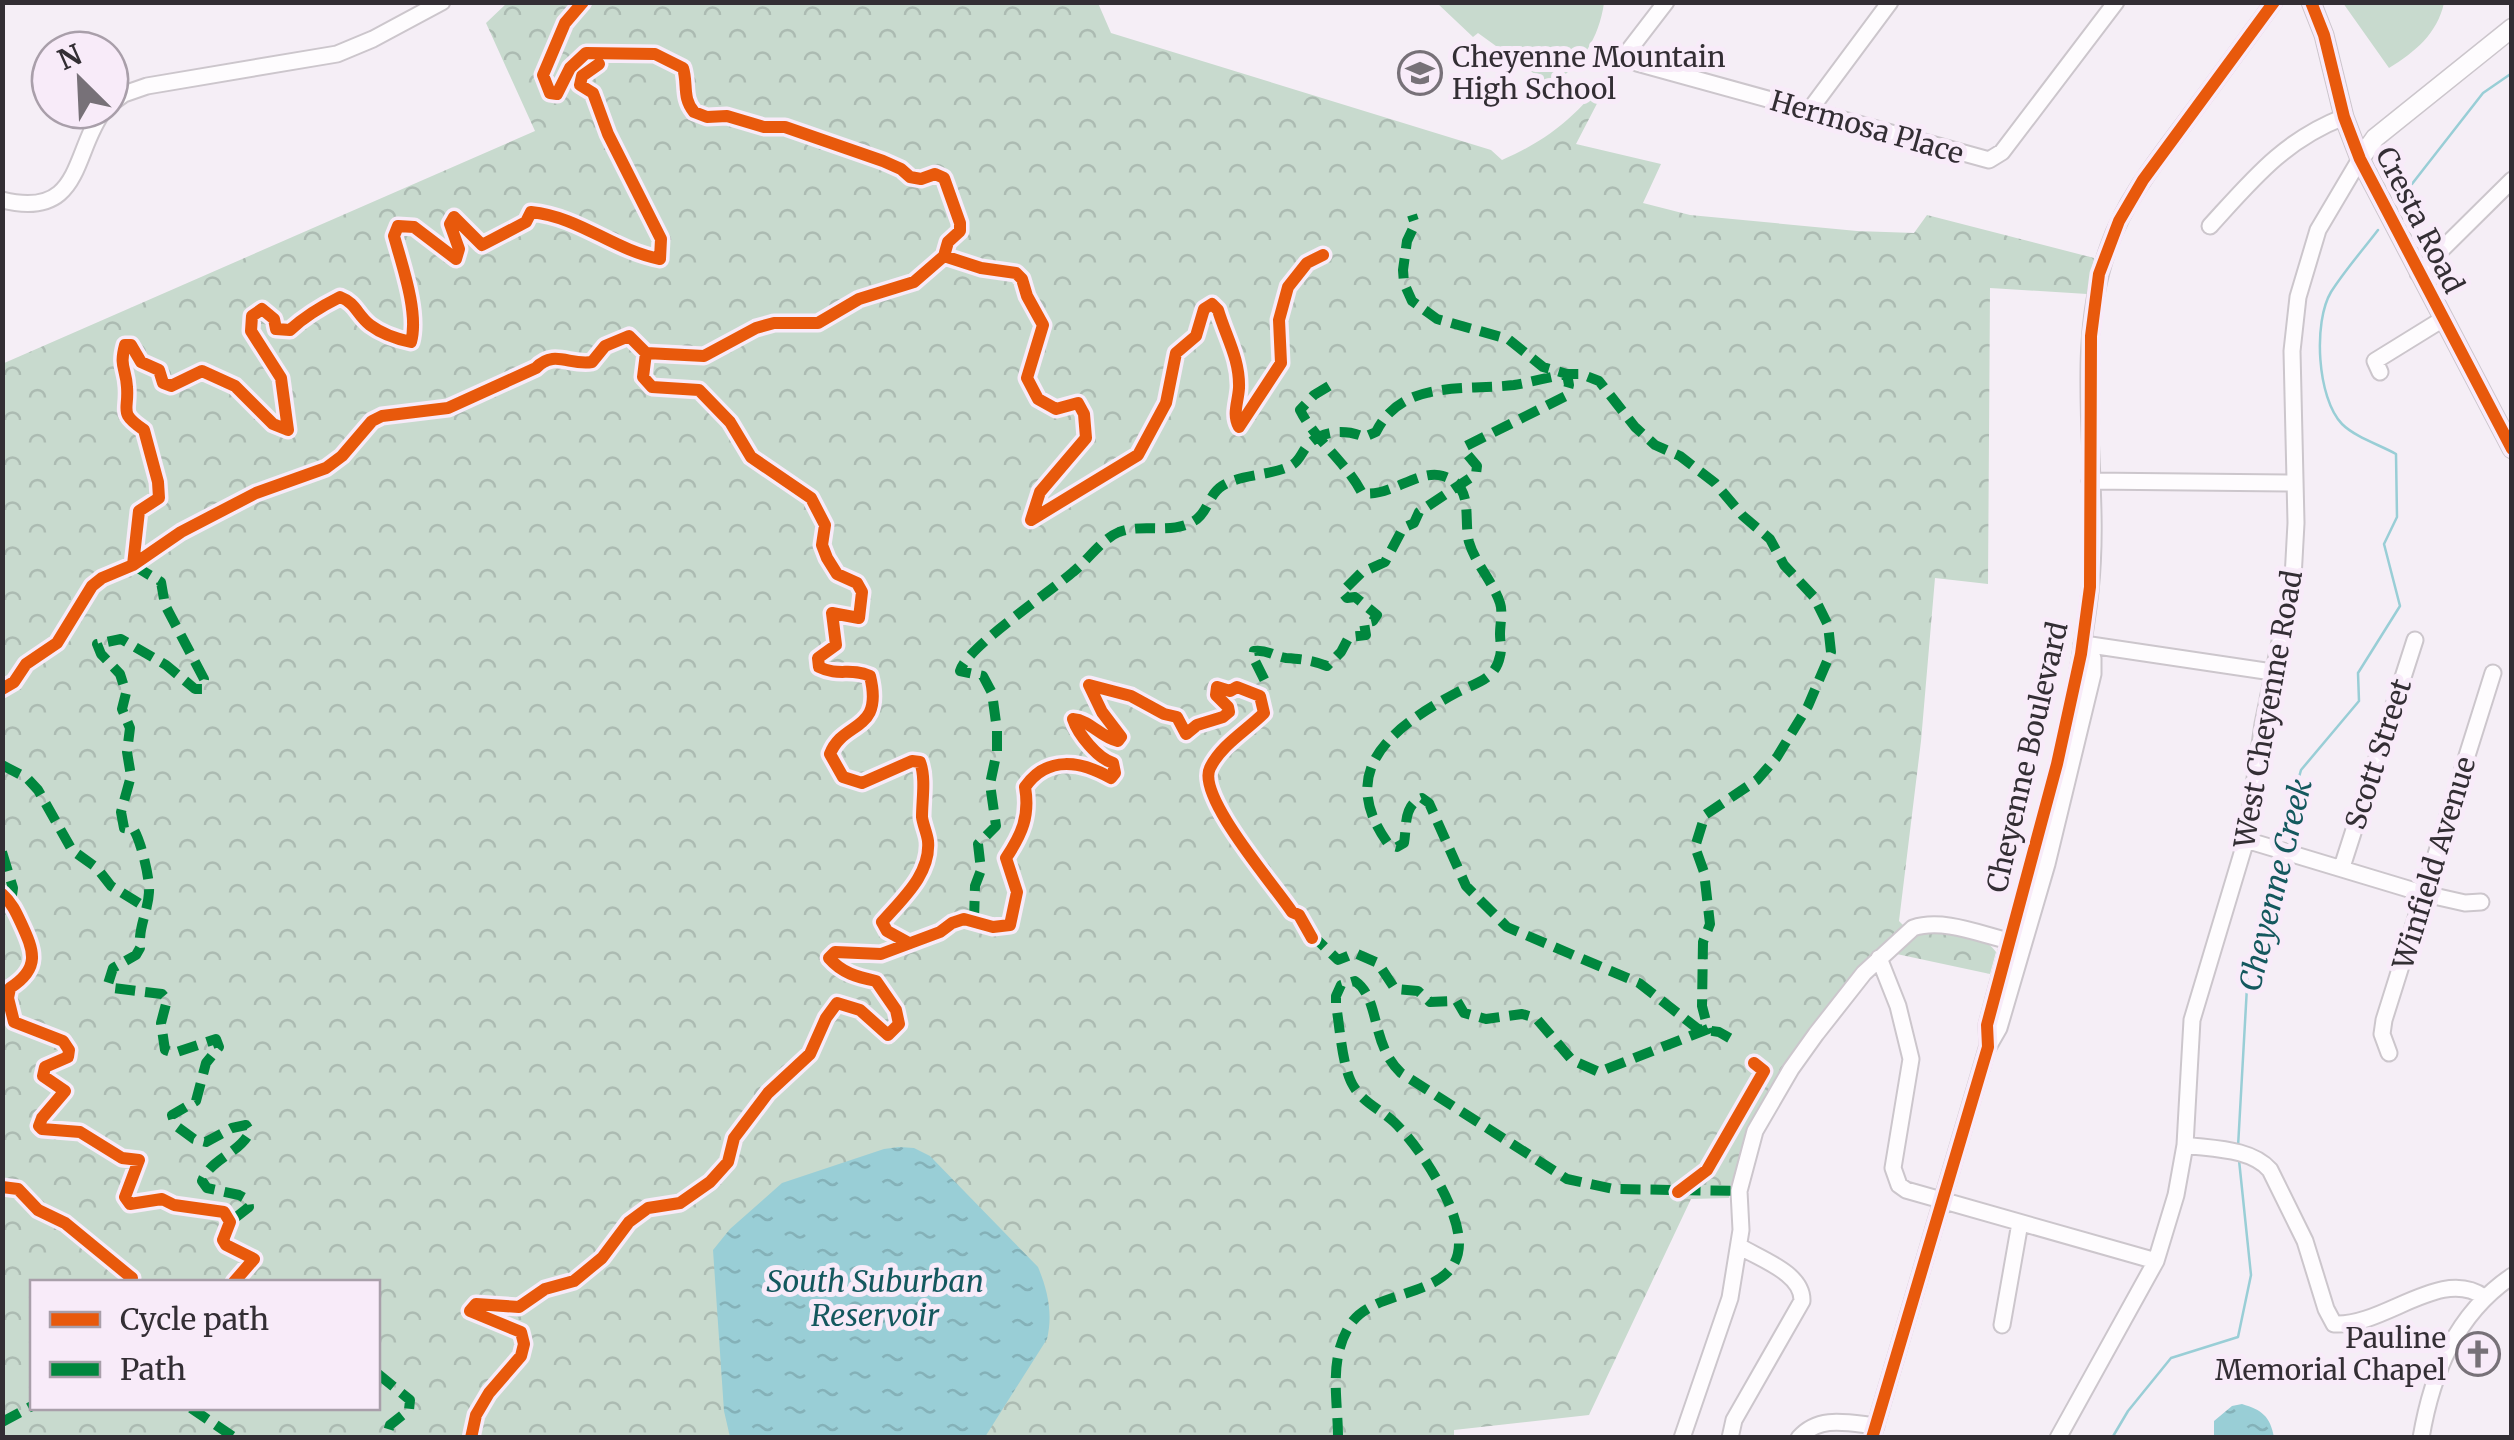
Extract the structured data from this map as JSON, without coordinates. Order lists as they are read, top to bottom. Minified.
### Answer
{"streets":{"main road":["Cresta Road","West Cheyenne Road"],"street":["Hermosa Place","Scott Street","Cheyenne Boulevard","Winfield Avenue"]},"crossings":[["Cresta Road","West Cheyenne Road"]],"water":["Cheyenne Creek","South Suburban Reservoir"],"places":{"school or university":["Cheyenne Mountain High School"],"church":["Pauline Memorial Chapel"]},"legend":["Cycle path","Path"],"north":"top left"}
